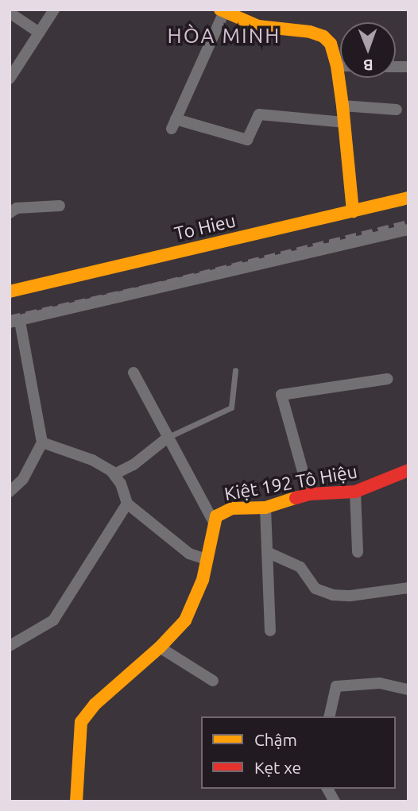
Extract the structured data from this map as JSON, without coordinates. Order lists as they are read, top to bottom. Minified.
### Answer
{"streets":{"street":["To Hieu","Kiệt 192 Tô Hiệu"]},"districts":["HÒA MINH"],"legend":["Chậm","Kẹt xe"],"north":"bottom"}
